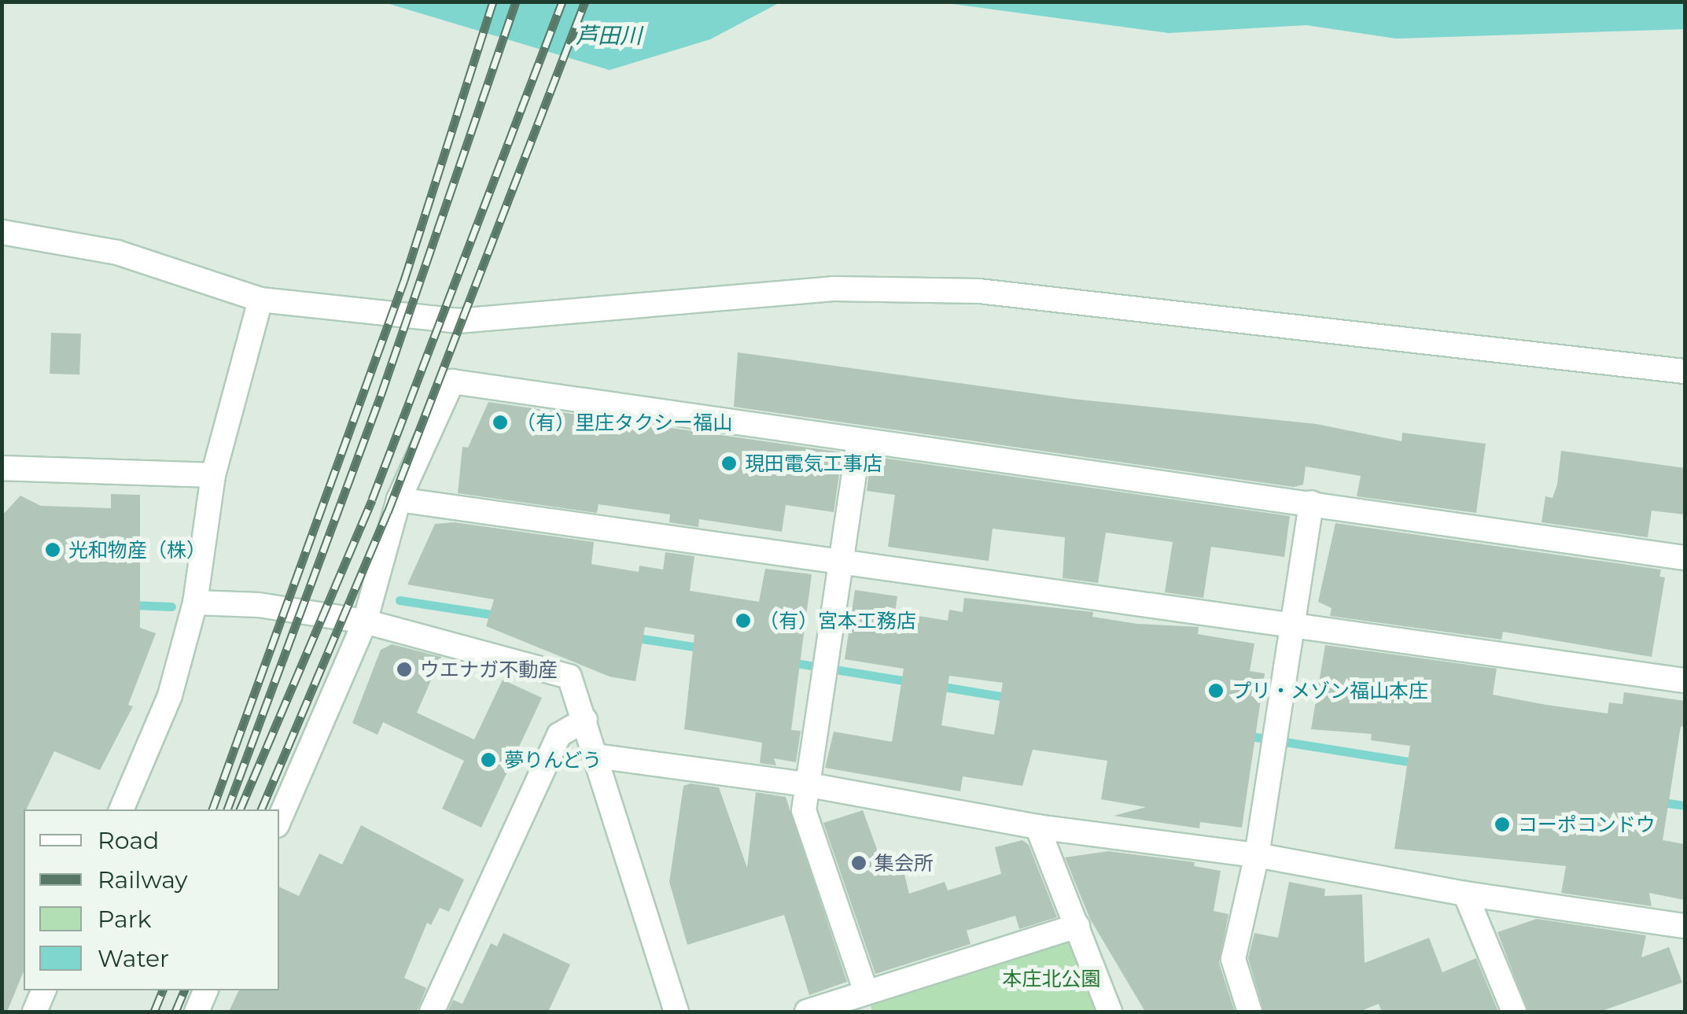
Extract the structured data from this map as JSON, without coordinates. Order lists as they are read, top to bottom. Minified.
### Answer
{"water":["芦田川"],"parks":["本庄北公園"],"places":["（有）里庄タクシー福山","現田電気工事店","光和物産（株）","（有）宮本工務店","ウエナガ不動産","プリ・メゾン福山本庄","夢りんどう","コーポコンドウ","集会所"],"legend":["Road","Railway","Park","Water"]}
